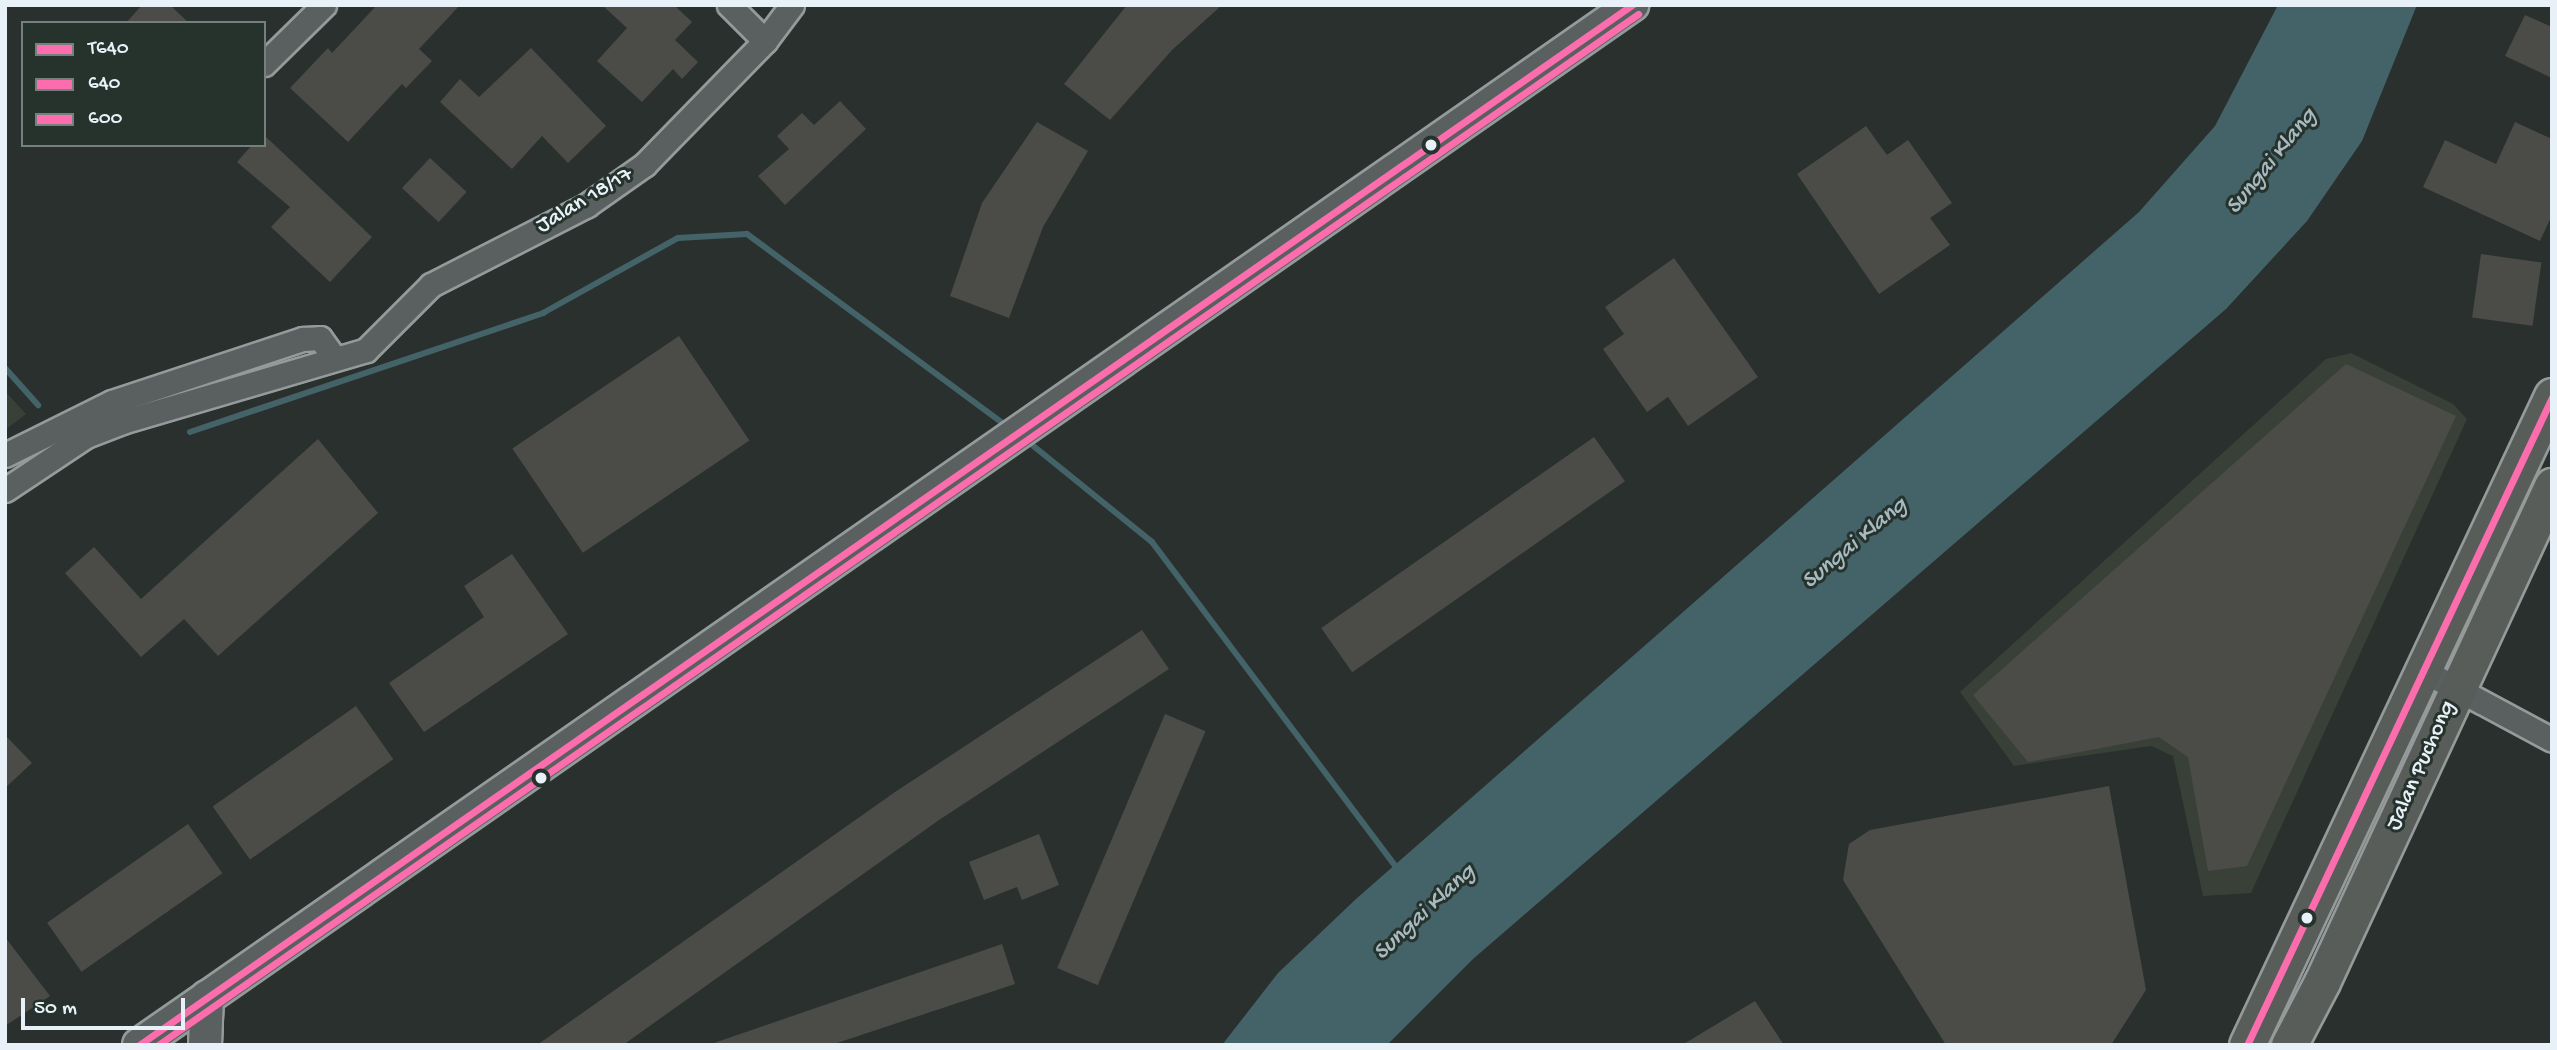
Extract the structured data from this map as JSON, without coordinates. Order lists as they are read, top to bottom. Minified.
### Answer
{"streets":{"main road":["Jalan Puchong"],"street":["Jalan 18/17"]},"water":["Sungai Klang"],"lines":["transit line T640","transit line 640","transit line 600"],"legend":["T640","640","600"],"scale_bar":"50 m"}
